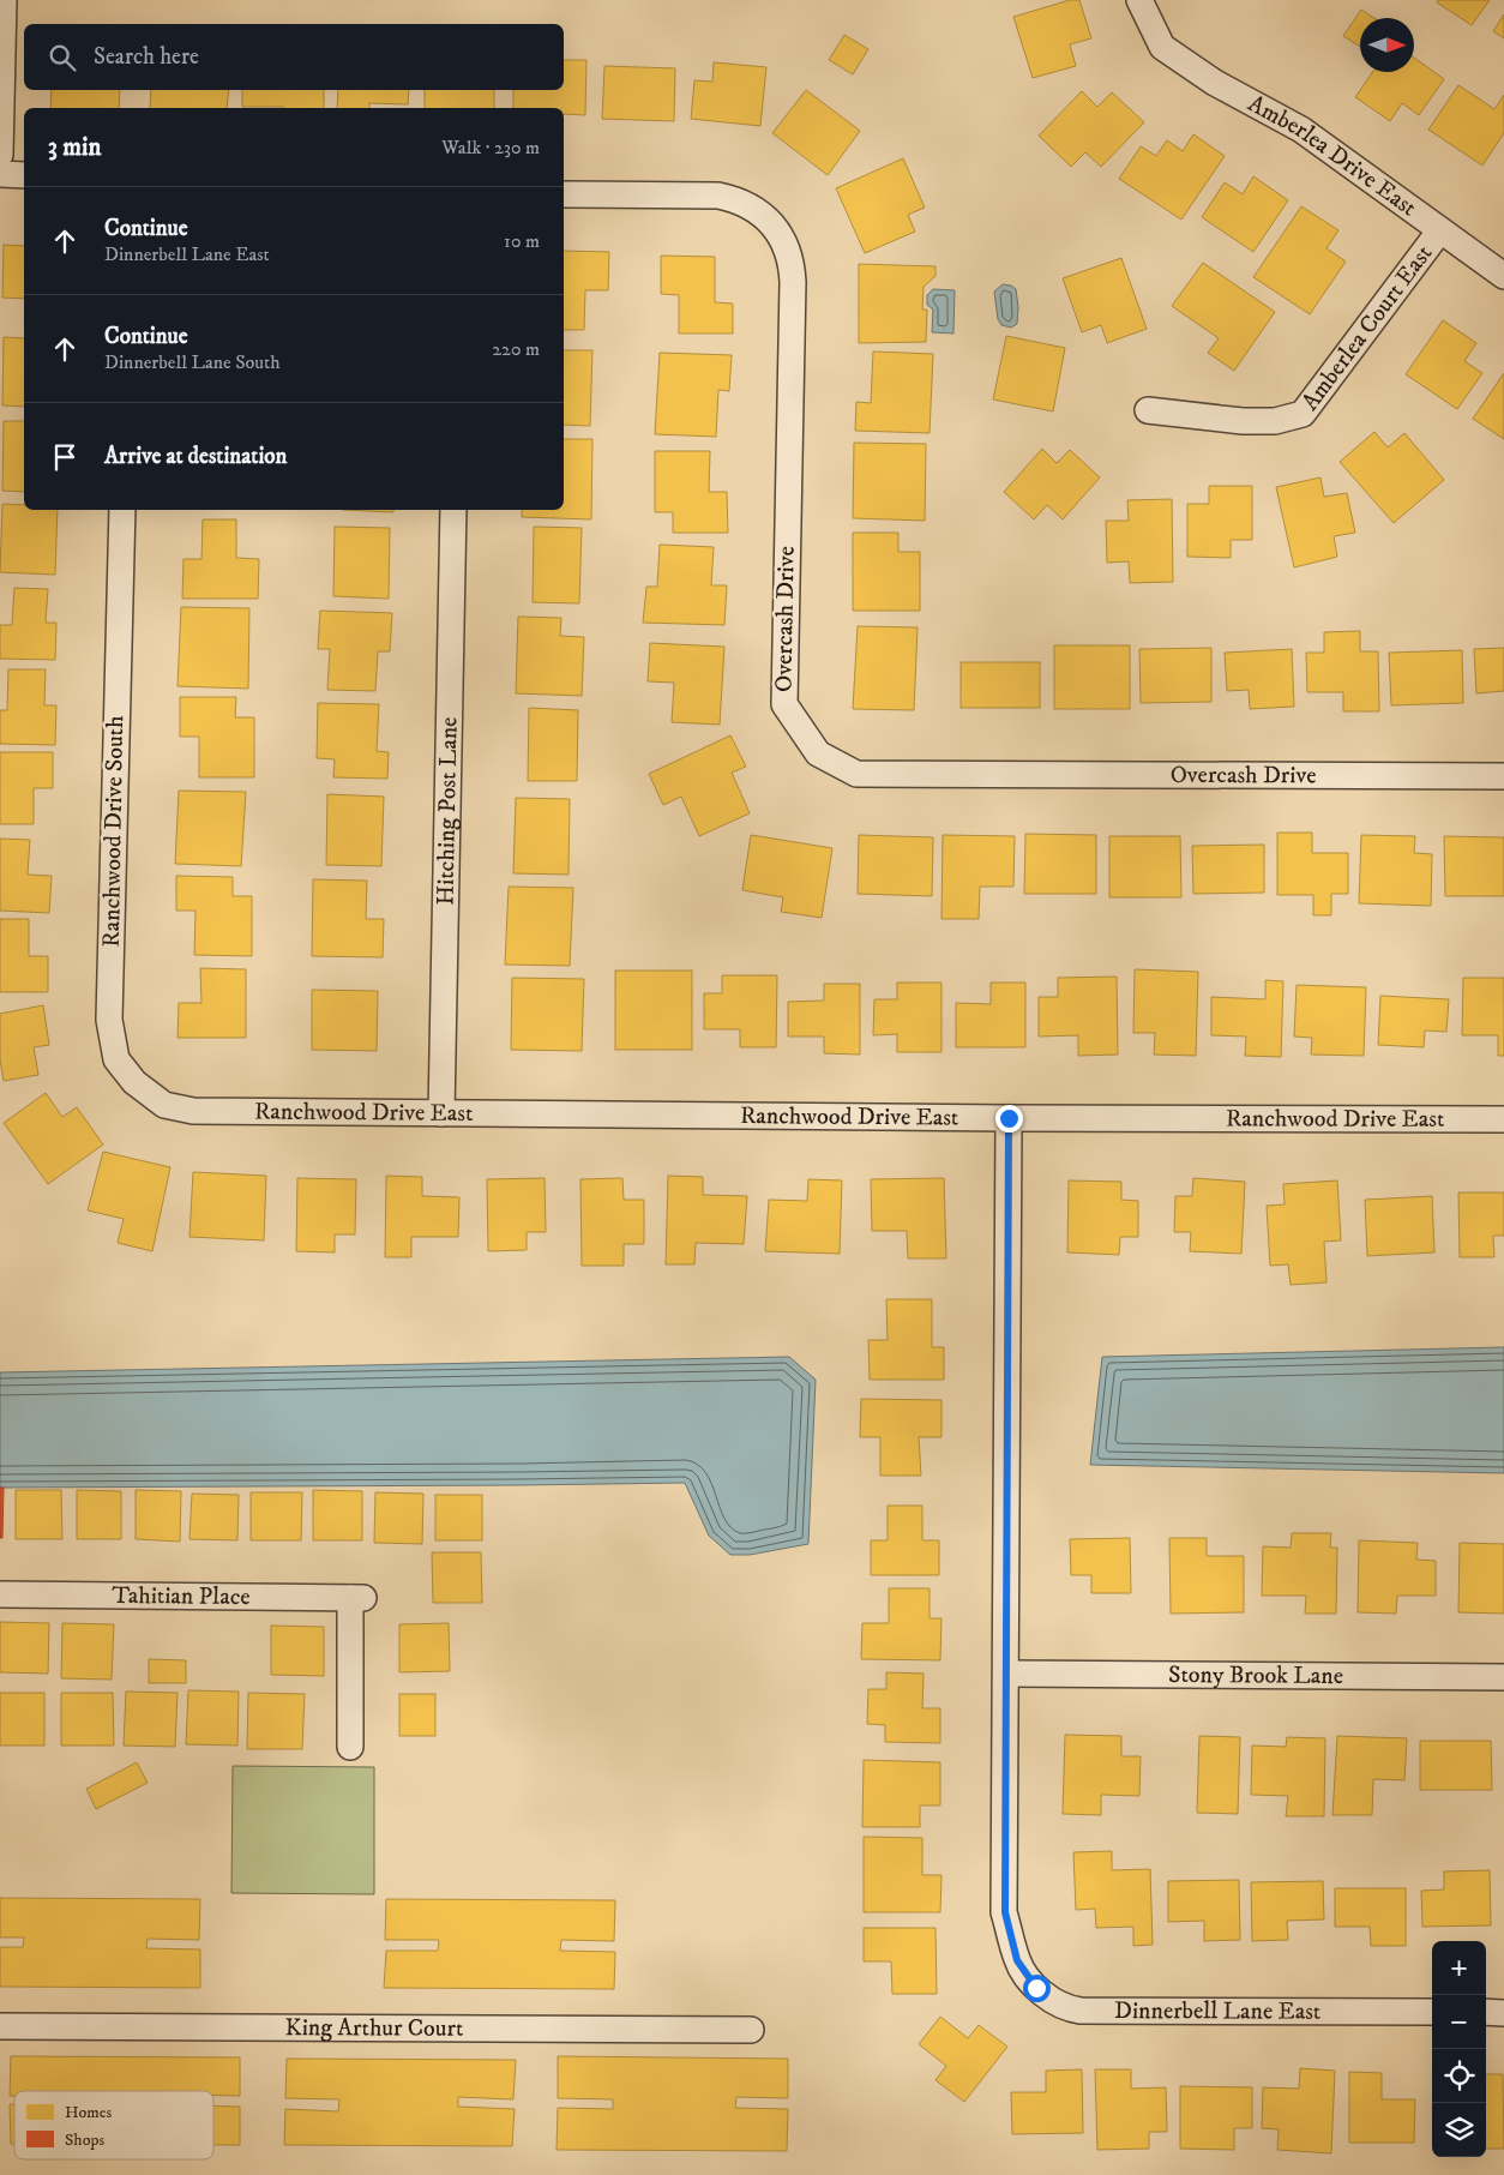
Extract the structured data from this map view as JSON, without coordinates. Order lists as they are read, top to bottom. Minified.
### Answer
{"streets":{"street":["Amberlea Drive East","Amberlea Court East","Overcash Drive","Hitching Post Lane","Ranchwood Drive South","Ranchwood Drive East","Tahitian Place","Stony Brook Lane","Dinnerbell Lane East","King Arthur Court"]},"crossings":[["Amberlea Drive East","Amberlea Court East"],["Hitching Post Lane","Ranchwood Drive East"],["Ranchwood Drive South","Ranchwood Drive East"],["Stony Brook Lane","Dinnerbell Lane East"]],"legend":["Homes","Shops"],"north":"right","page":{"search":"Search here","heading":["3 min","Walk · 230 m"],"list":[["Continue","Dinnerbell Lane East","10 m"],["Continue","Dinnerbell Lane South","220 m"],"Arrive at destination"],"map_buttons":["+","−"]}}
